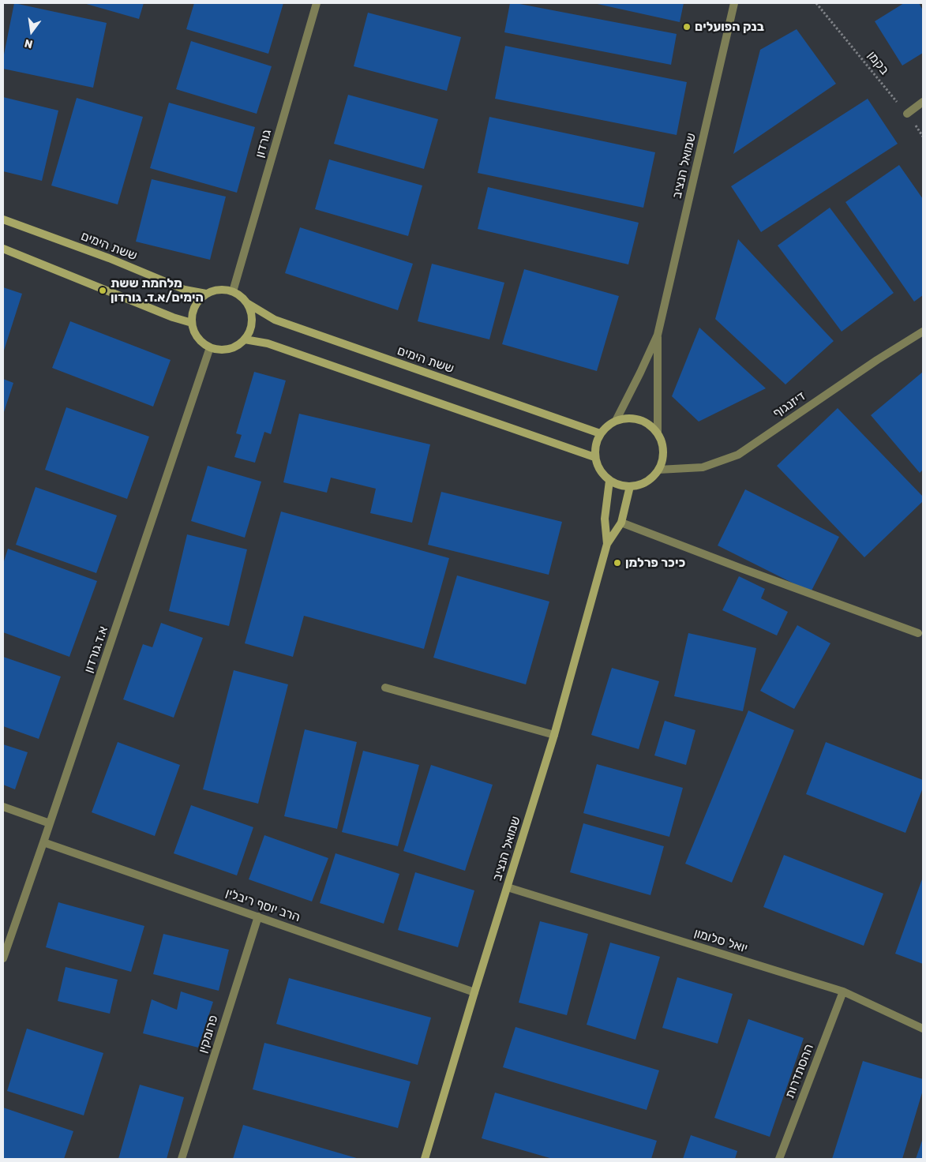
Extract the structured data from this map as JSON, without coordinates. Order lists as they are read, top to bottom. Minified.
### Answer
{"streets":{"street":["גורדון","שמואל הנציב","ששת הימים","דיזנגוף","א.ד.גורדון","הרב יוסף ריבלין","יואל סלומון","פרומקין","ההסתדרות"],"path":["בקמן"]},"crossings":[["גורדון","ששת הימים"],["גורדון","א.ד.גורדון"],["שמואל הנציב","ששת הימים"],["שמואל הנציב","דיזנגוף"],["שמואל הנציב","הרב יוסף ריבלין"],["שמואל הנציב","יואל סלומון"],["ששת הימים","דיזנגוף"],["ששת הימים","א.ד.גורדון"],["א.ד.גורדון","הרב יוסף ריבלין"],["הרב יוסף ריבלין","פרומקין"],["יואל סלומון","ההסתדרות"]],"places":["בנק הפועלים","מלחמת ששת הימים/א.ד. גורדון","כיכר פרלמן"],"north":"bottom"}
